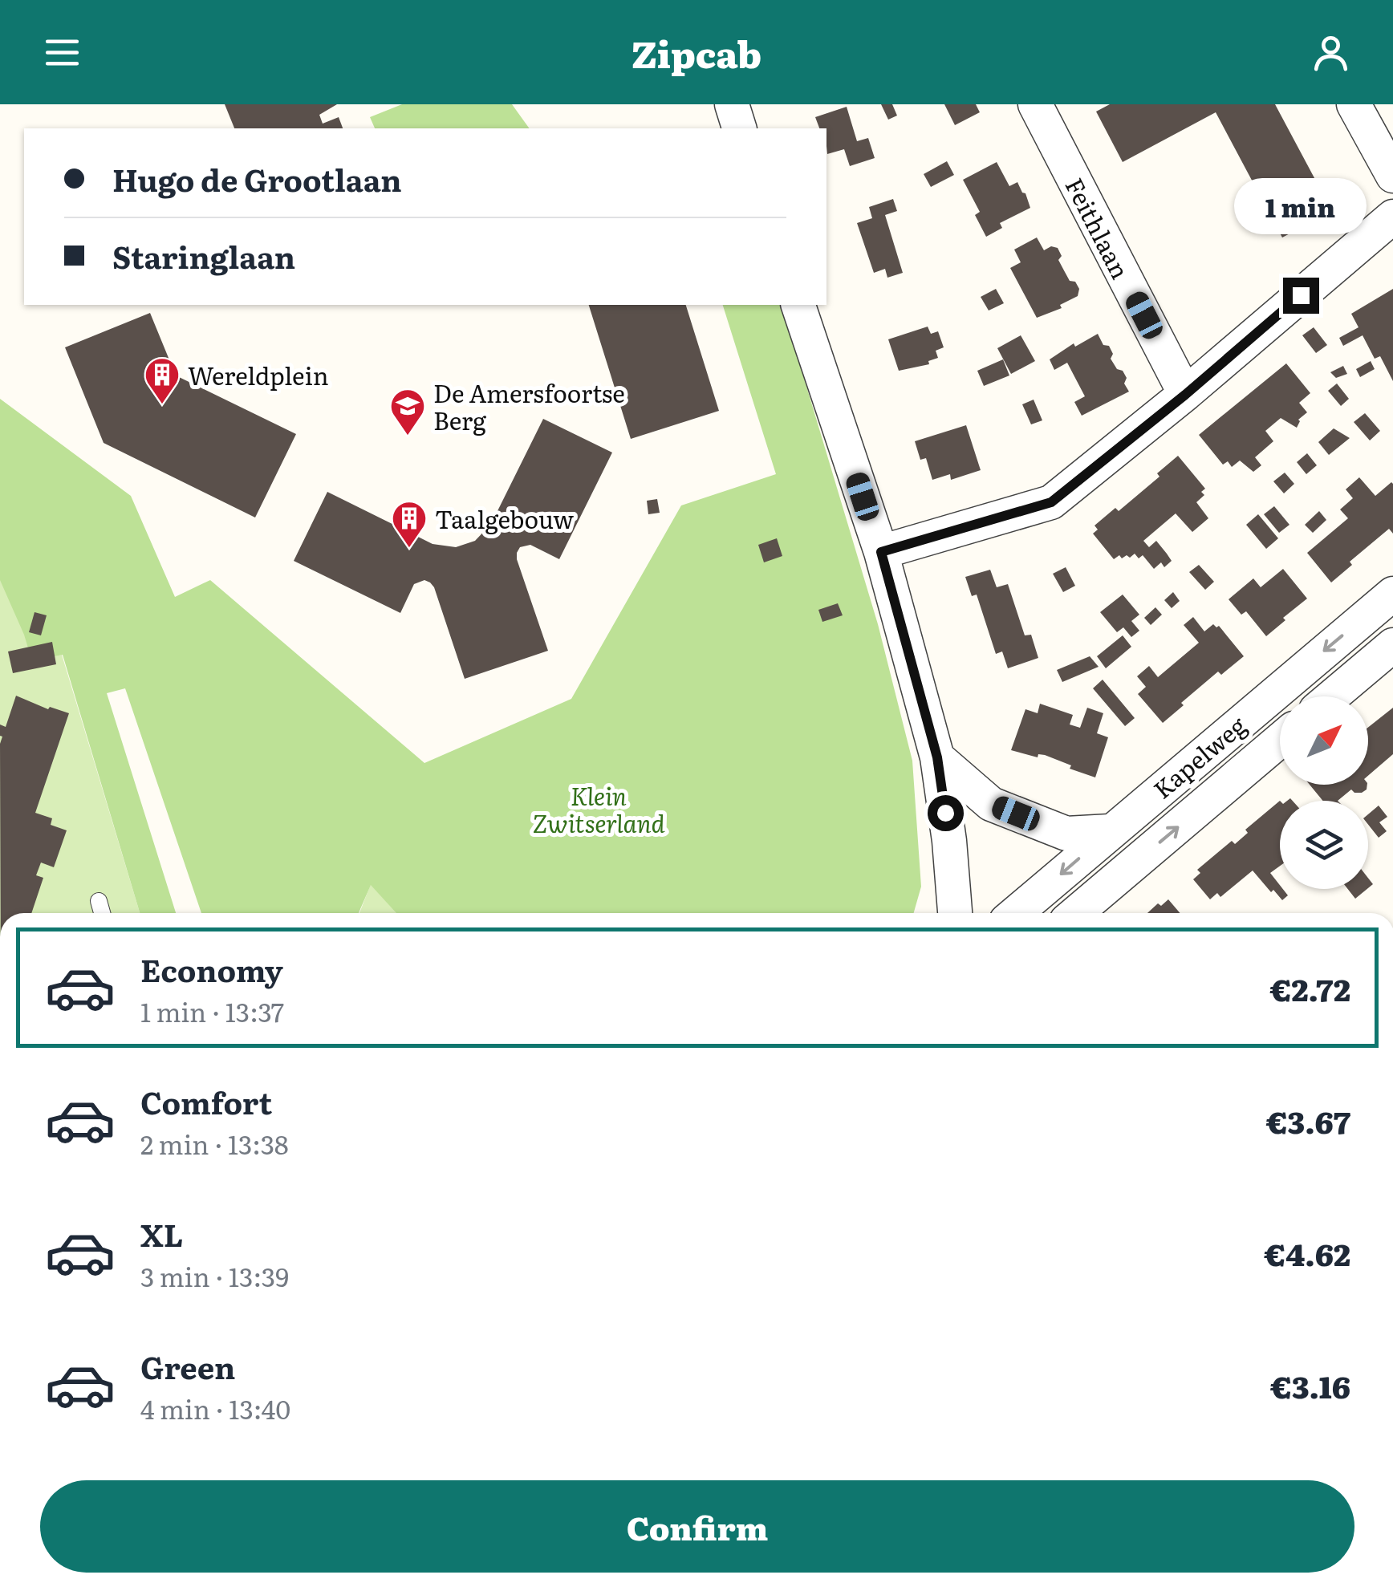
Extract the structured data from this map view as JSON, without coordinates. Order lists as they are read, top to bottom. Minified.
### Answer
{"streets":{"street":["Feithlaan","Kapelweg"]},"parks":["Klein Zwitserland"],"places":{"building":["Wereldplein","Taalgebouw"],"school or university":["De Amersfoortse Berg"]},"north":"top right","page":{"header":"Zipcab","banner":["Hugo de Grootlaan","Staringlaan"],"bubble":"1 min","list":[{"name":"Economy","note":"1 min · 13:37","value":"€2.72"},{"name":"Comfort","note":"2 min · 13:38","value":"€3.67"},{"name":"XL","note":"3 min · 13:39","value":"€4.62"},{"name":"Green","note":"4 min · 13:40","value":"€3.16"}],"buttons":"Confirm"}}
